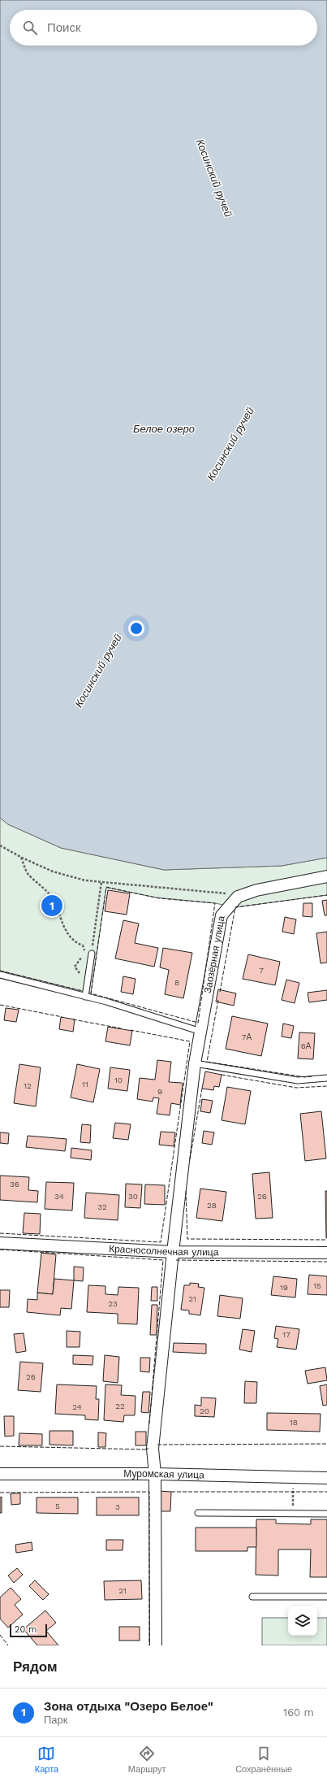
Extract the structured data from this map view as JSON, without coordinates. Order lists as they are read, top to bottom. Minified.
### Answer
{"streets":{"street":["Заозёрная улица","Красносолнечная улица","Муромская улица"]},"crossings":[["Заозёрная улица","Красносолнечная улица"],["Заозёрная улица","Муромская улица"]],"water":["Косинский ручей","Белое озеро"],"house_numbers":["7","8","7А","6А","10","11","12","9","36","34","30","26","28","32","15","19","21","23","17","26","22","24","20","18","5","3","21"],"scale_bar":"20 m","page":{"search":"Поиск","pins":"1","scale":"20 m","heading":"Рядом","list":[{"mark":"1","name":"Зона отдыха \"Озеро Белое\"","note":"Парк","value":"160 m"}],"nav":["Карта","Маршрут","Сохранённые"]}}
